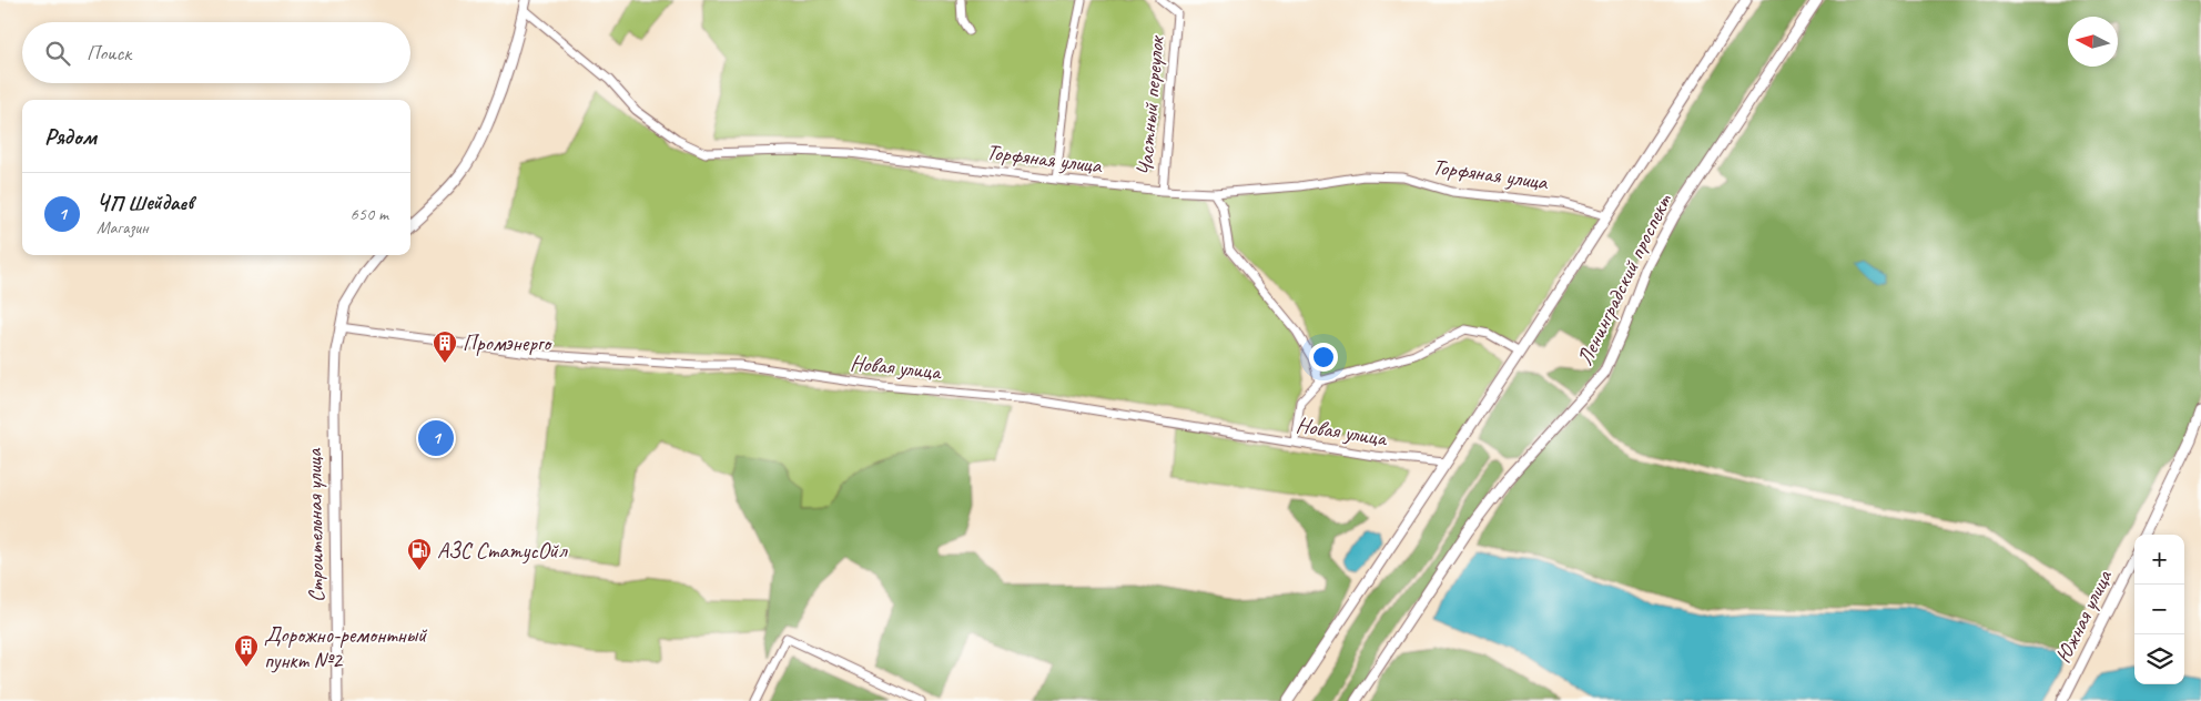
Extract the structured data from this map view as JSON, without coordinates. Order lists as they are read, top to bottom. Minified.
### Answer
{"streets":{"street":["Частный переулок","Торфяная улица","Ленинградский проспект","Новая улица","Строительная улица","Южная улица"]},"crossings":[["Частный переулок","Торфяная улица"],["Торфяная улица","Ленинградский проспект"],["Ленинградский проспект","Новая улица"],["Новая улица","Строительная улица"]],"places":{"building":["Промэнерго","Дорожно-ремонтный пункт №2"],"fuel station":["АЗС СтатусОйл"]},"north":"left","page":{"search":"Поиск","heading":"Рядом","list":[{"mark":"1","name":"ЧП Шейдаев","note":"Магазин","value":"650 m"}],"pins":"1","map_buttons":["+","−"]}}
